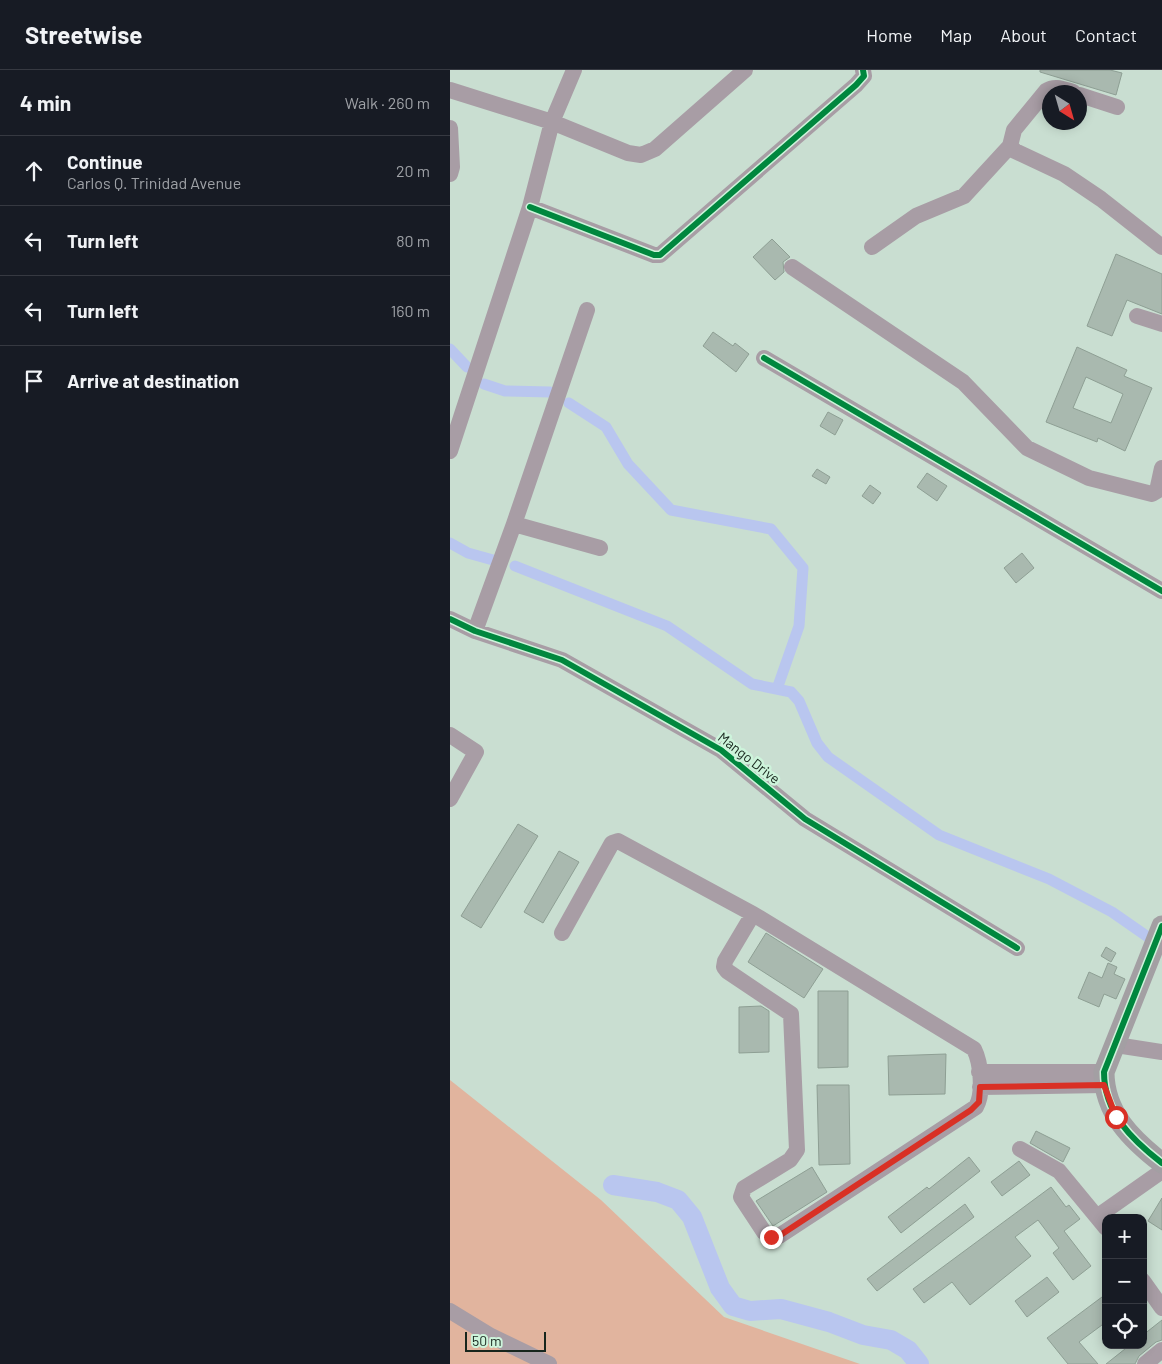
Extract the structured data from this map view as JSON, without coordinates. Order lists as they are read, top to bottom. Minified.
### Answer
{"streets":{"street":["Mango Drive"]},"scale_bar":"50 m","north":"bottom right","page":{"header":"Streetwise","nav":["Home","Map","About","Contact"],"heading":["4 min","Walk · 260 m"],"list":[["Continue","Carlos Q. Trinidad Avenue","20 m"],["Turn left","80 m"],["Turn left","160 m"],"Arrive at destination"],"map_buttons":["+","−"],"scale":"50 m"}}
